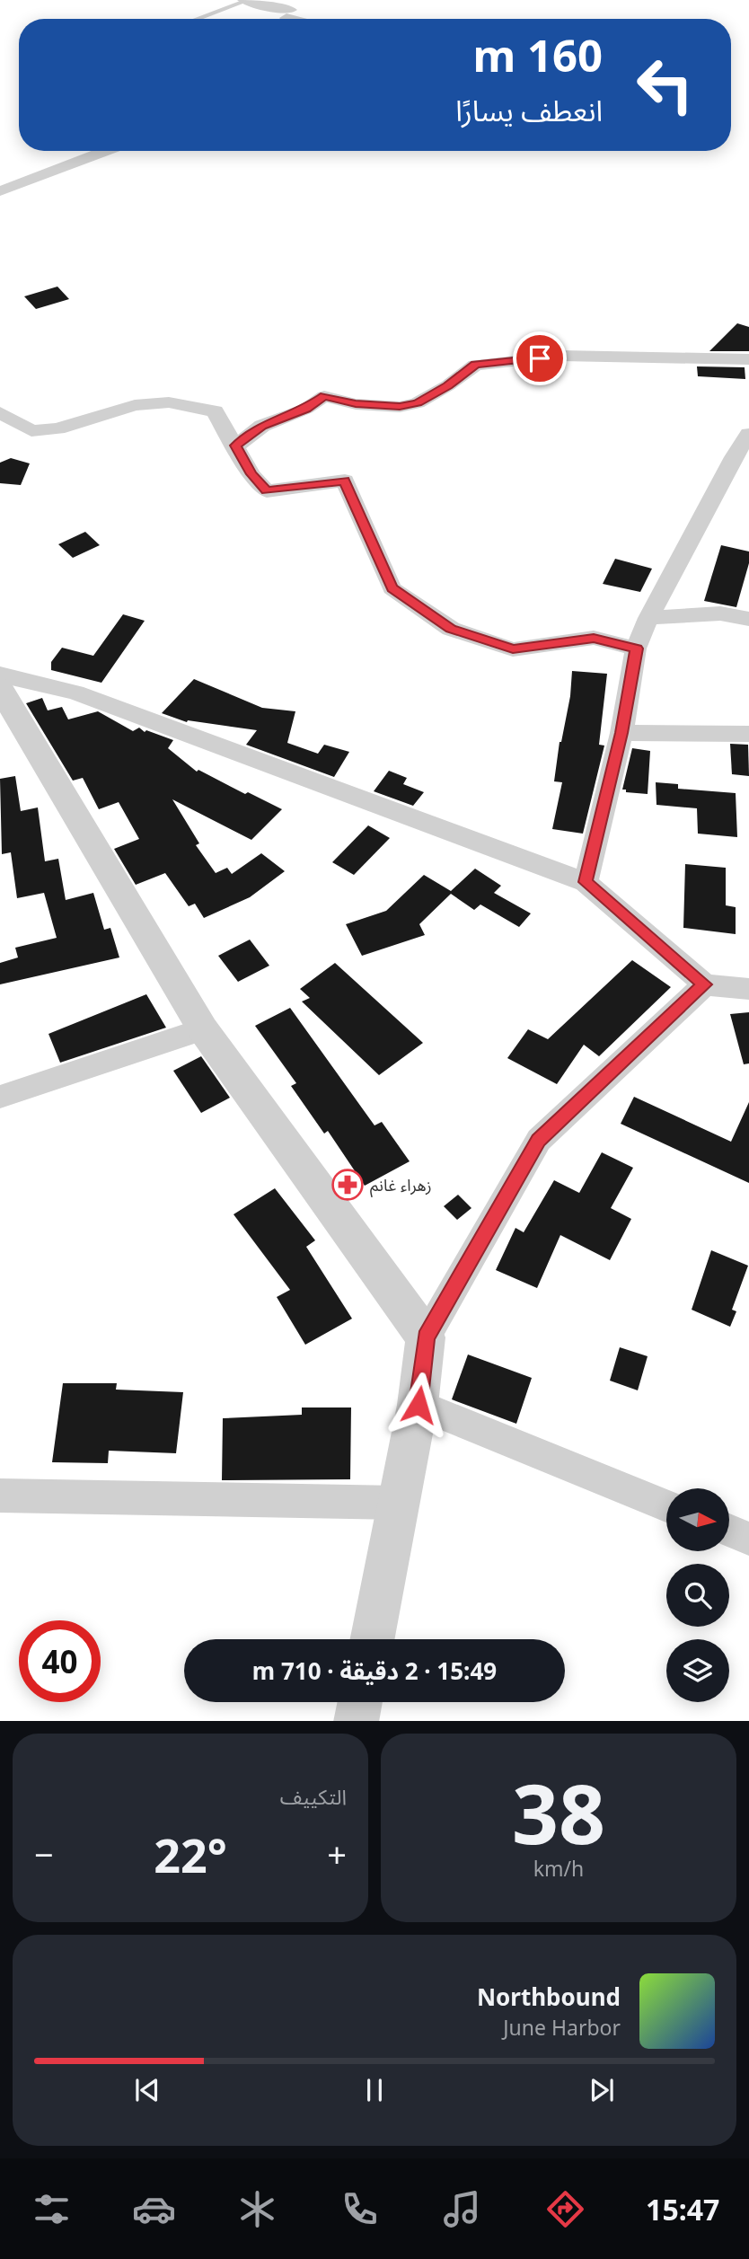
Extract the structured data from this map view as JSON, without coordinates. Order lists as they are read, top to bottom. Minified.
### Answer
{"places":{"pharmacy":["زهراء غانم"]},"north":"right","page":{"turn":["160 m","انعطف يسارًا"],"limit":"40","trip":"15:49 · 2 دقيقة · 710 m","tile":[["38","km/h"],"التكييف"],"heat":["−","22°","+"],"song":["Northbound","June Harbor"],"tabs":"15:47"}}
